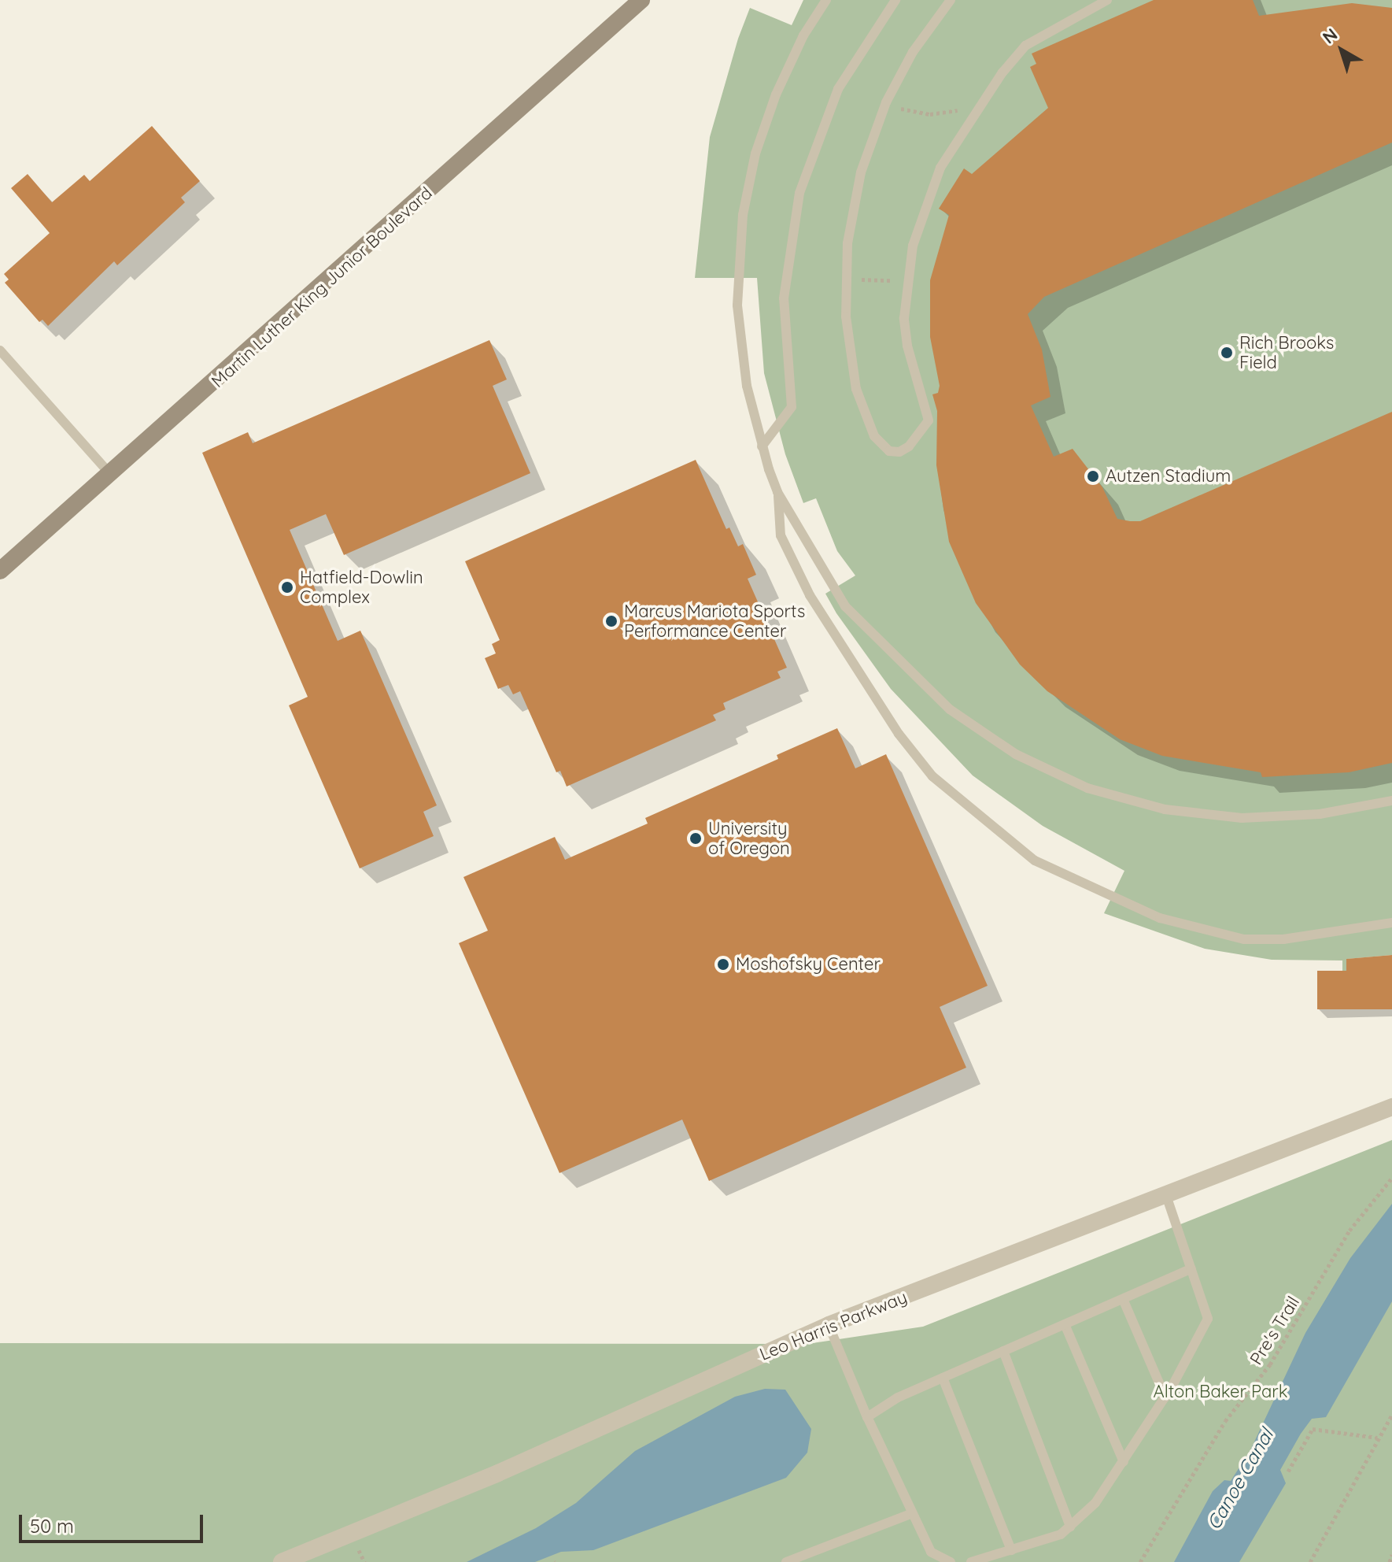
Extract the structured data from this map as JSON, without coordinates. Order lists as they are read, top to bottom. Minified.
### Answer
{"streets":{"main road":["Martin Luther King Junior Boulevard"],"street":["Leo Harris Parkway"],"path":["Pre's Trail"]},"water":["Canoe Canal"],"parks":["Alton Baker Park"],"places":["Rich Brooks Field","Autzen Stadium","Hatfield-Dowlin Complex","Marcus Mariota Sports Performance Center","University of Oregon","Moshofsky Center"],"scale_bar":"50 m","north":"top left"}
